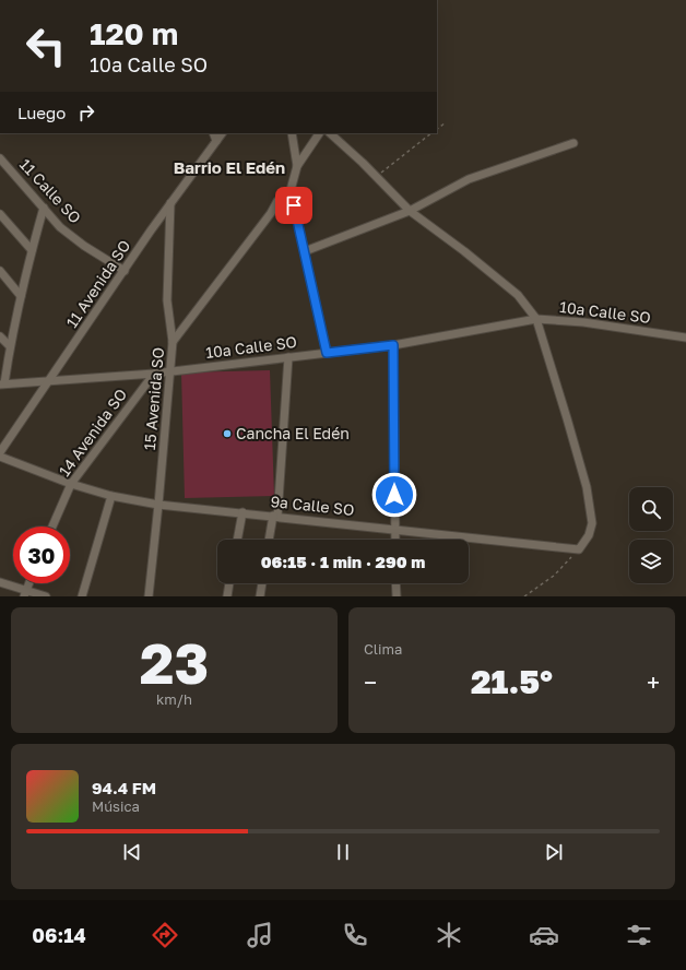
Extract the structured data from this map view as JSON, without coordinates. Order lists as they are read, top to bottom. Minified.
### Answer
{"streets":{"street":["11 Calle SO","11 Avenida SO","10a Calle SO","15 Avenida SO","14 Avenida SO","9a Calle SO"]},"crossings":[["11 Calle SO","11 Avenida SO"],["11 Avenida SO","10a Calle SO"],["11 Avenida SO","15 Avenida SO"],["10a Calle SO","15 Avenida SO"],["10a Calle SO","14 Avenida SO"],["15 Avenida SO","9a Calle SO"],["14 Avenida SO","9a Calle SO"]],"districts":["Barrio El Edén"],"places":["Cancha El Edén"],"page":{"turn":["120 m","10a Calle SO"],"then":"Luego","limit":"30","trip":"06:15 · 1 min · 290 m","tile":[["23","km/h"],"Clima"],"heat":["−","21.5°","+"],"song":["94.4 FM","Música"],"tabs":"06:14"}}
